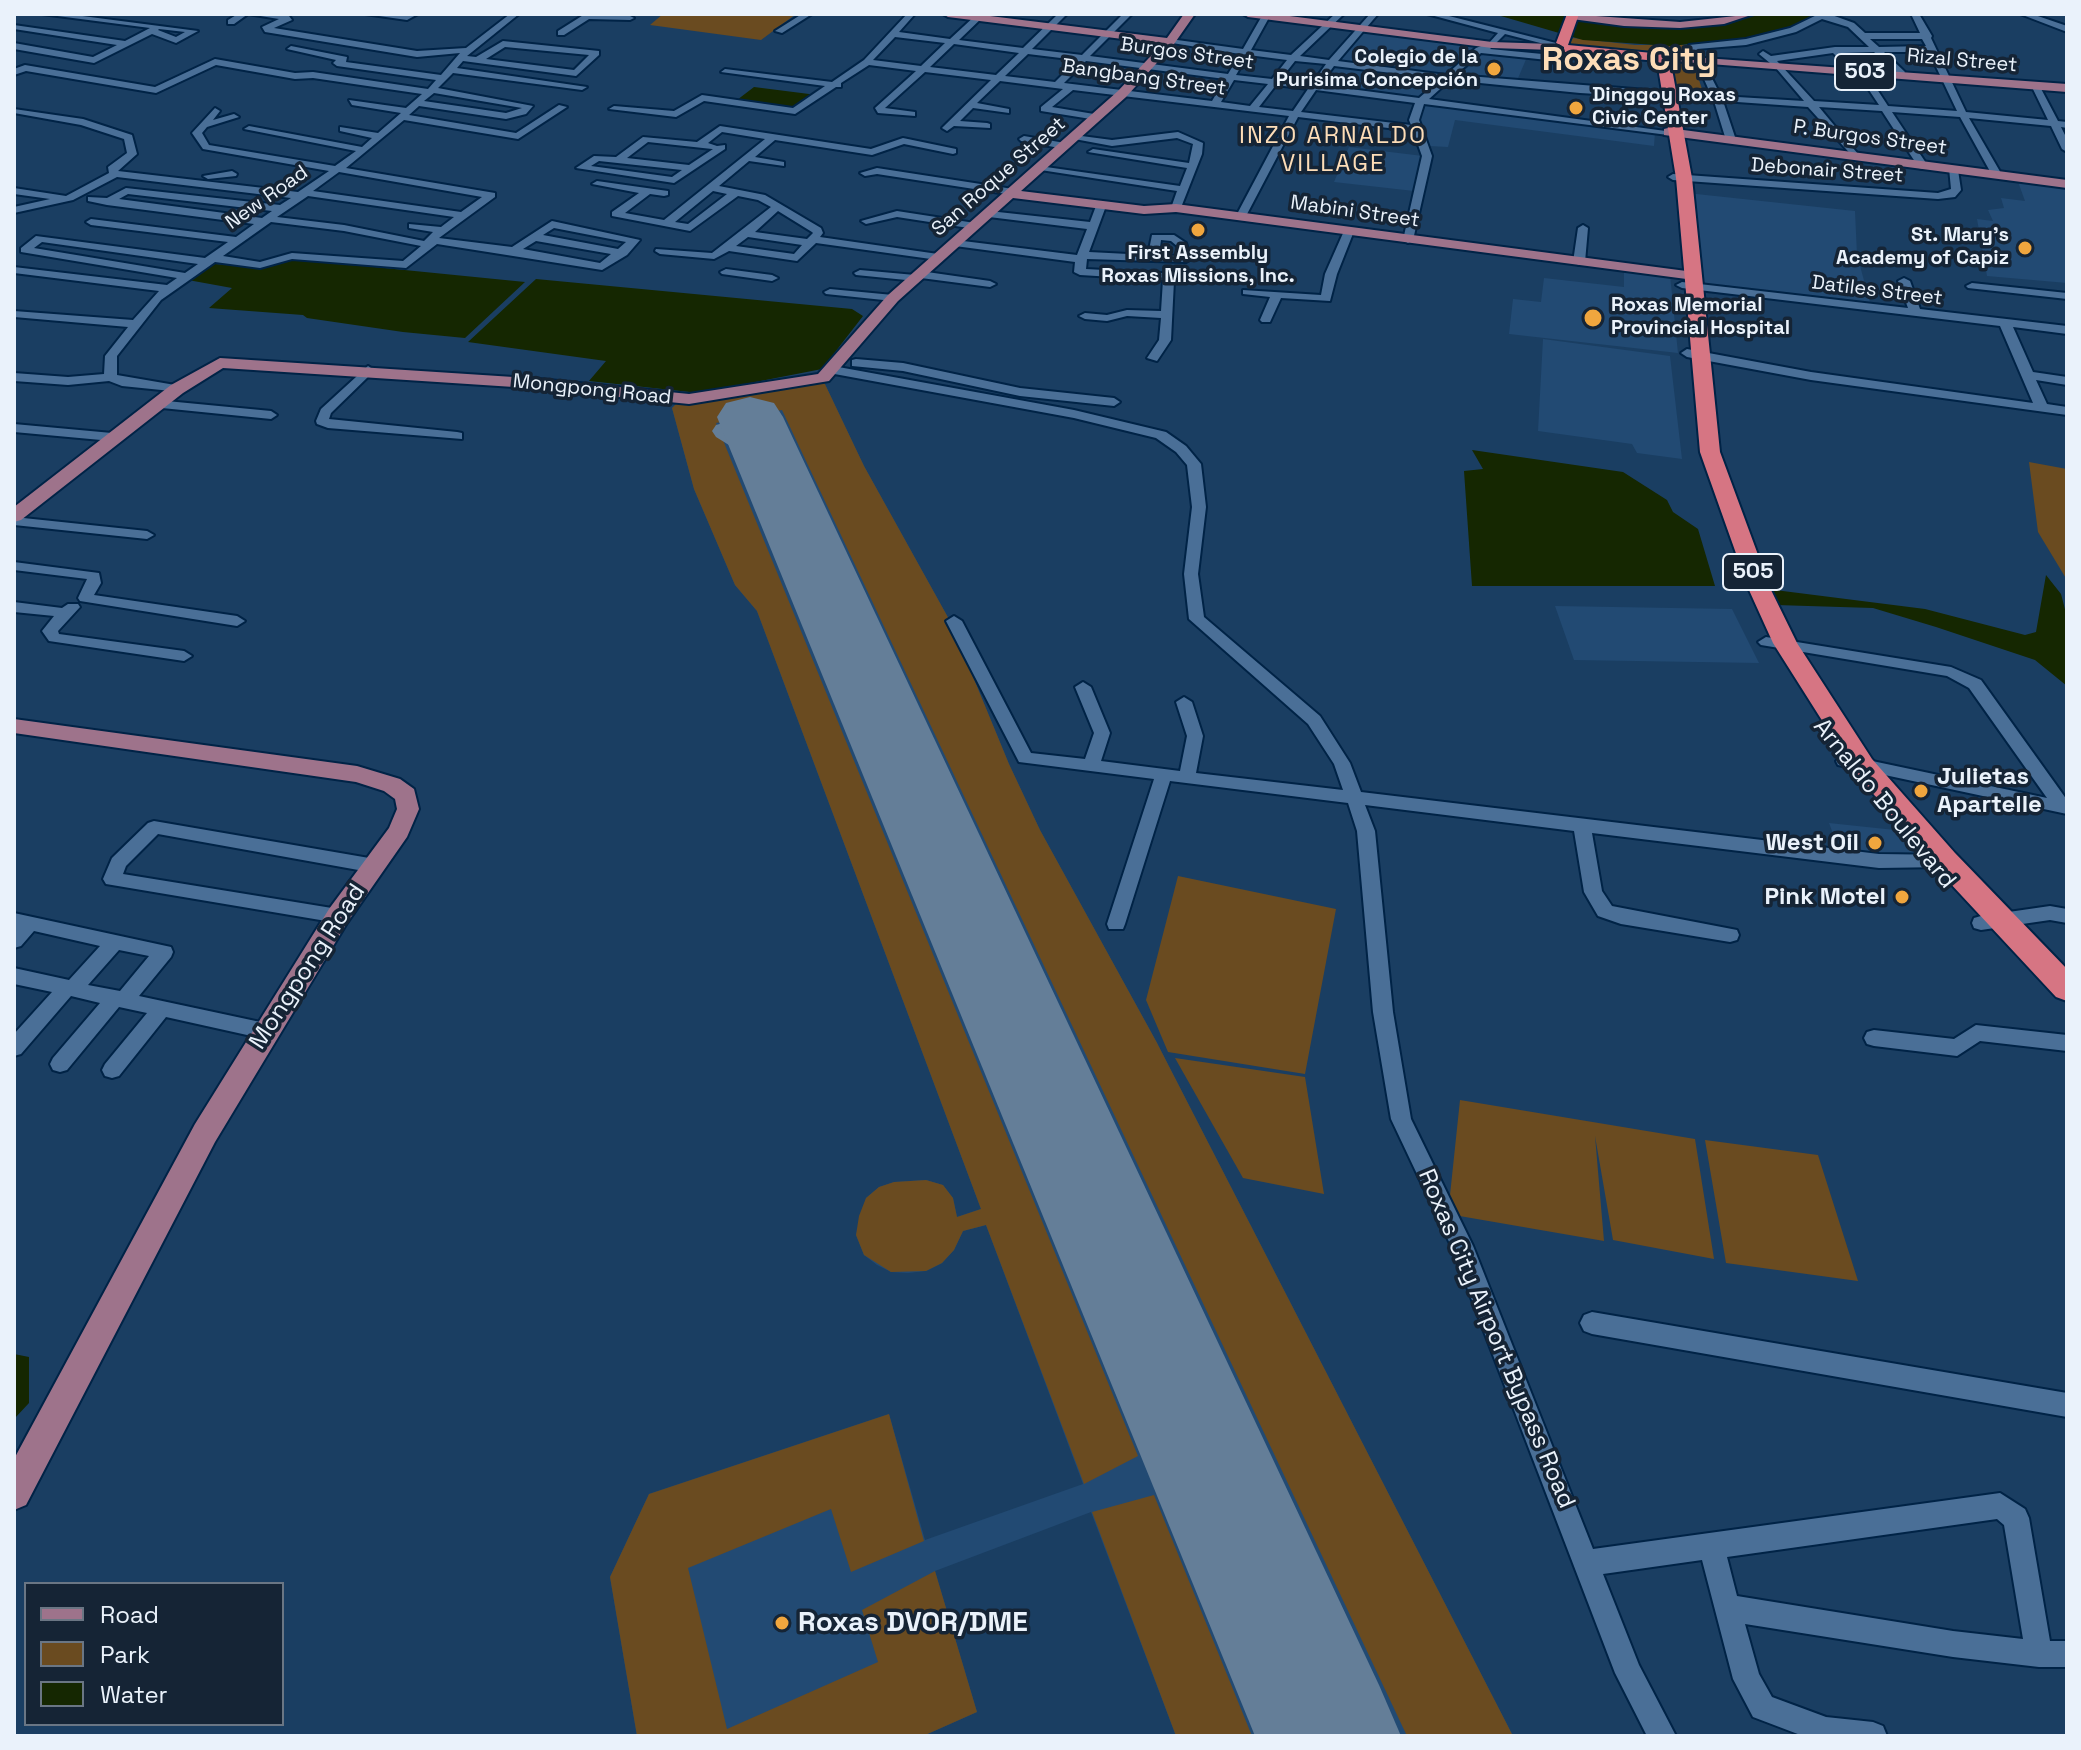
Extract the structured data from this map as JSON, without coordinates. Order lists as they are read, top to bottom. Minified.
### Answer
{"streets":{"highway":["505","Arnaldo Boulevard"],"main road":["Rizal Street","503","P. Burgos Street","San Roque Street","Mabini Street","Mongpong Road"],"street":["Burgos Street","Bangbang Street","Debonair Street","New Road","Datiles Street","Roxas City Airport Bypass Road"]},"crossings":[["Burgos Street","P. Burgos Street"],["Burgos Street","San Roque Street"],["Burgos Street","Arnaldo Boulevard"],["Rizal Street","Arnaldo Boulevard"],["Bangbang Street","San Roque Street"],["P. Burgos Street","Debonair Street"],["P. Burgos Street","Arnaldo Boulevard"],["Debonair Street","Arnaldo Boulevard"],["San Roque Street","Mabini Street"],["San Roque Street","Mongpong Road"],["San Roque Street","Roxas City Airport Bypass Road"],["Mabini Street","Datiles Street"],["Mabini Street","Arnaldo Boulevard"],["Datiles Street","Arnaldo Boulevard"],["Mongpong Road","Roxas City Airport Bypass Road"]],"districts":["Roxas City","INZO ARNALDO VILLAGE"],"places":["Colegio de la Purisima Concepción","Dinggoy Roxas Civic Center","First Assembly Roxas Missions, Inc.","St. Mary's Academy of Capiz","Roxas Memorial Provincial Hospital","Julietas Apartelle","West Oil","Pink Motel","Roxas DVOR/DME"],"legend":["Road","Park","Water"]}
